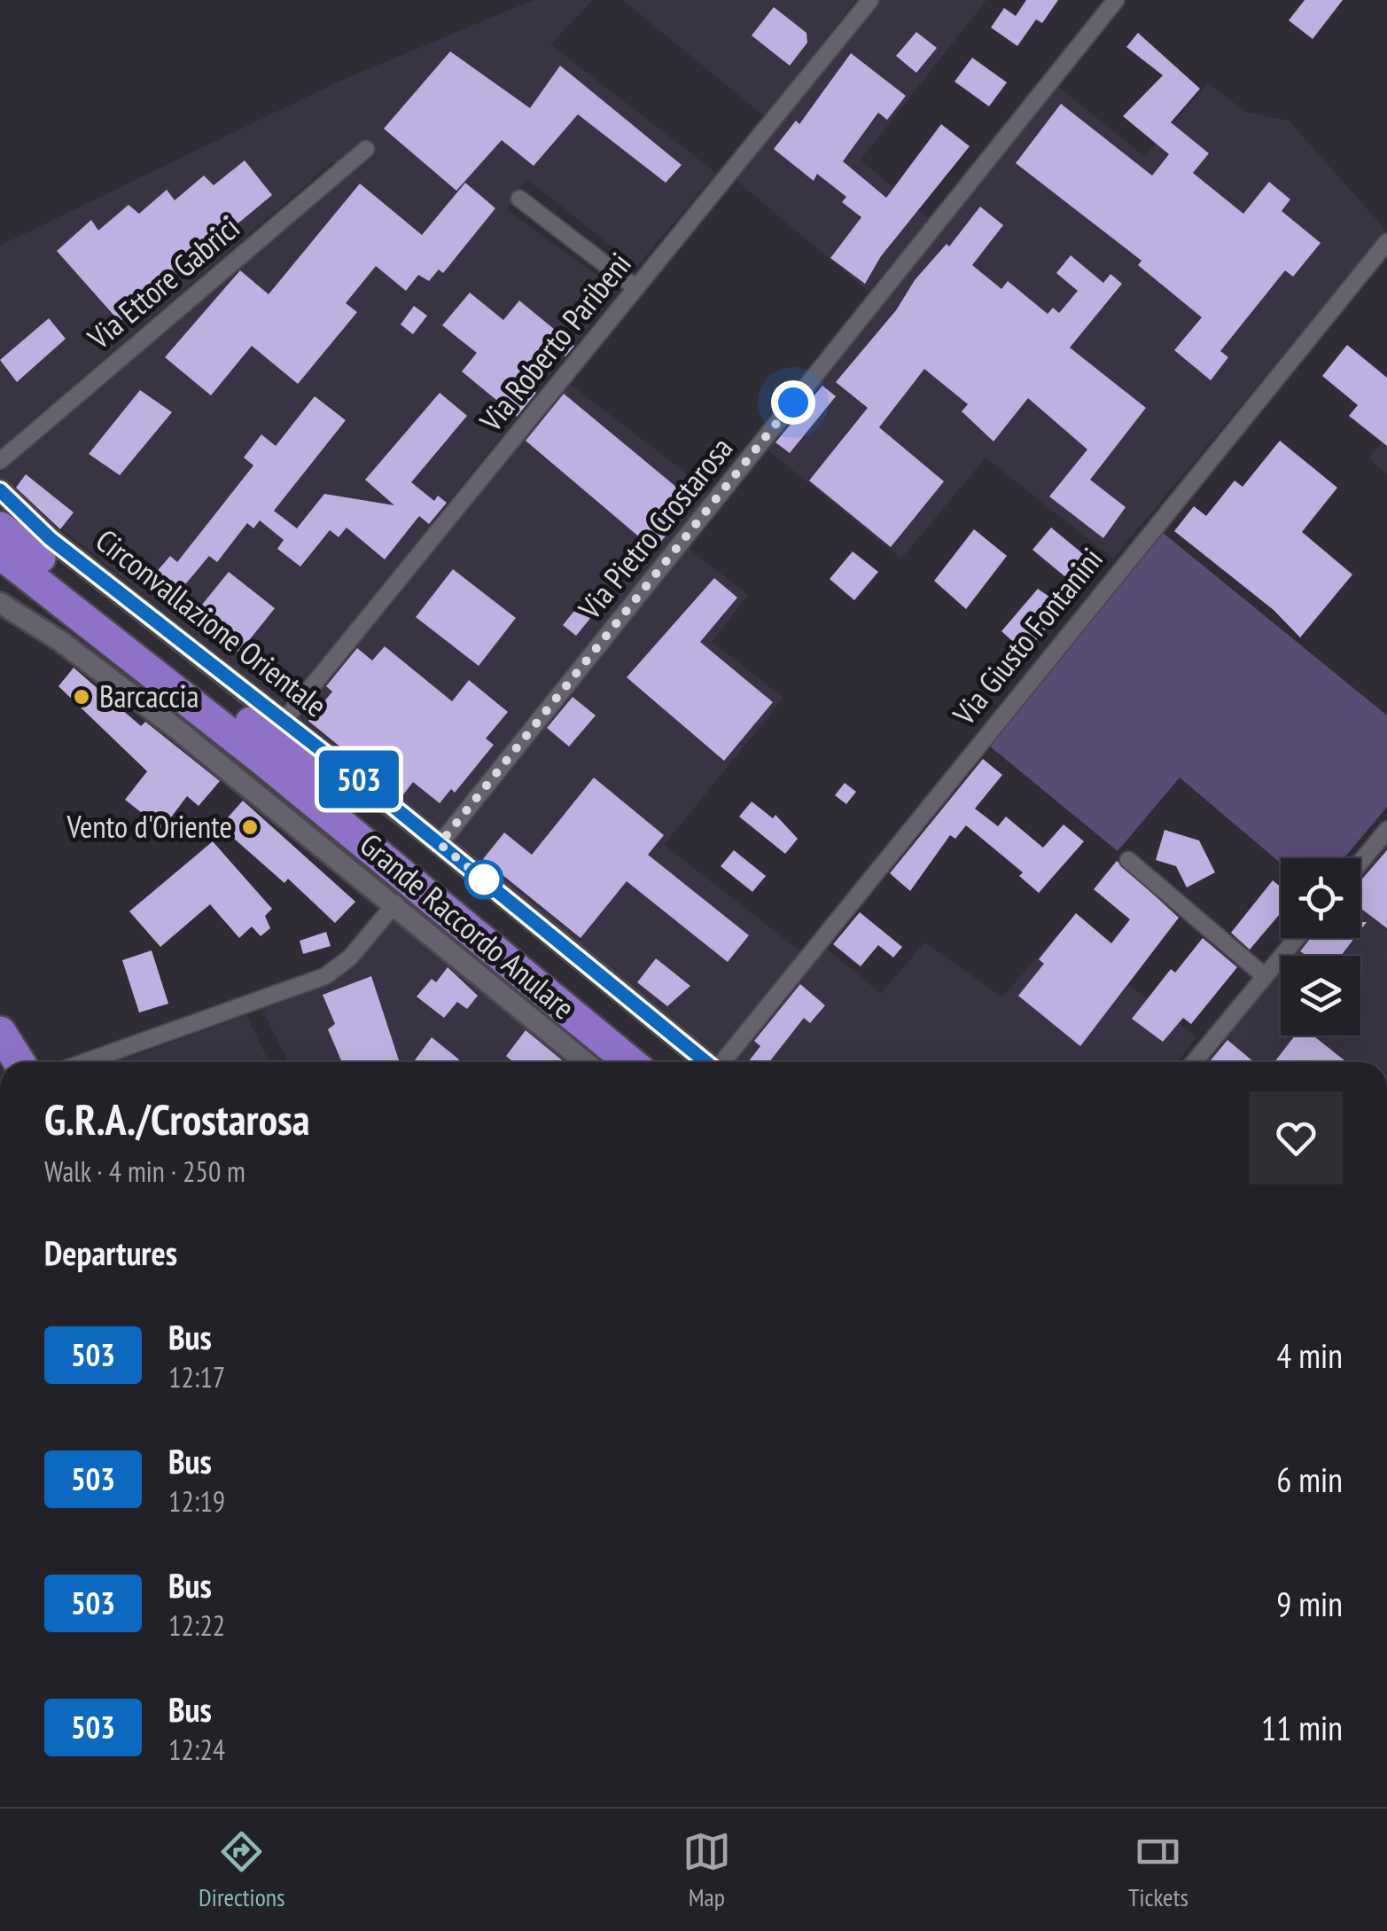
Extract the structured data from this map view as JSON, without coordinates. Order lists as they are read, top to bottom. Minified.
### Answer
{"streets":{"highway":["Grande Raccordo Anulare"],"street":["Via Ettore Gabrici","Via Roberto Paribeni","Via Pietro Crostarosa","Circonvallazione Orientale","Via Giusto Fontanini"]},"crossings":[["Via Roberto Paribeni","Circonvallazione Orientale"],["Via Pietro Crostarosa","Circonvallazione Orientale"]],"places":["Barcaccia","Vento d'Oriente"],"lines":["bus line 503"],"page":{"on_map":"503","heading":[["G.R.A./Crostarosa","Walk · 4 min · 250 m"],"Departures"],"list":[{"mark":"503","name":"Bus","note":"12:17","value":"4 min"},{"mark":"503","name":"Bus","note":"12:19","value":"6 min"},{"mark":"503","name":"Bus","note":"12:22","value":"9 min"},{"mark":"503","name":"Bus","note":"12:24","value":"11 min"}],"tabs":["Directions","Map","Tickets"]}}
